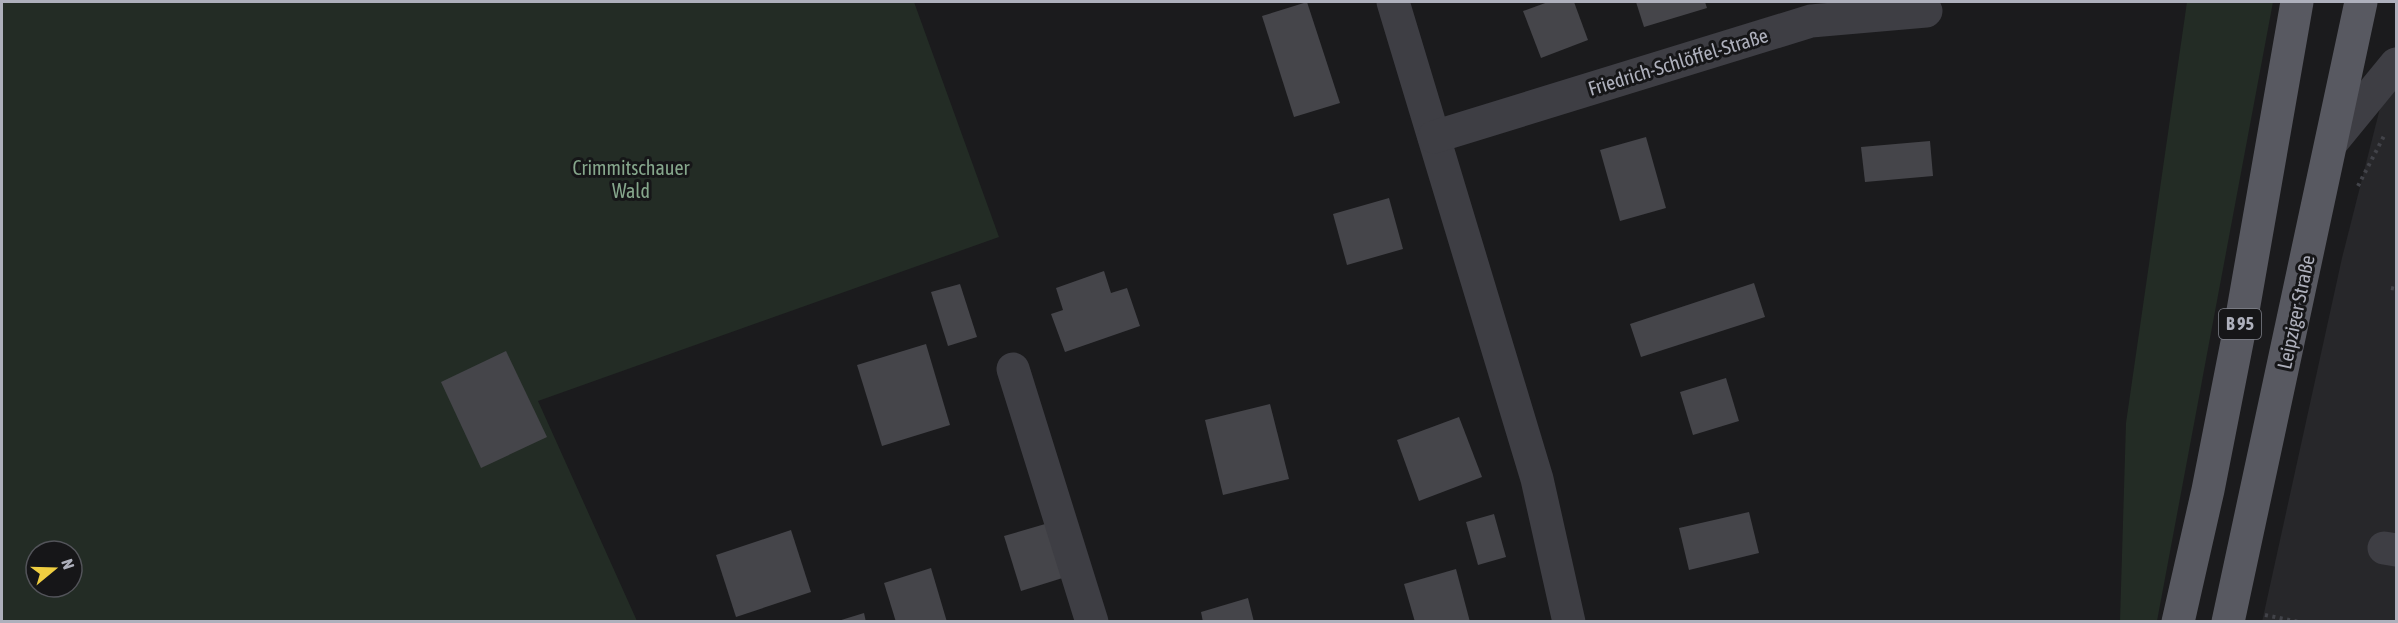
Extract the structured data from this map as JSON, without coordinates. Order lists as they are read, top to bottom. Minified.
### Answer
{"streets":{"main road":["Leipziger Straße","B 95"],"street":["Friedrich-Schlöffel-Straße"]},"parks":["Crimmitschauer Wald"],"north":"right"}
